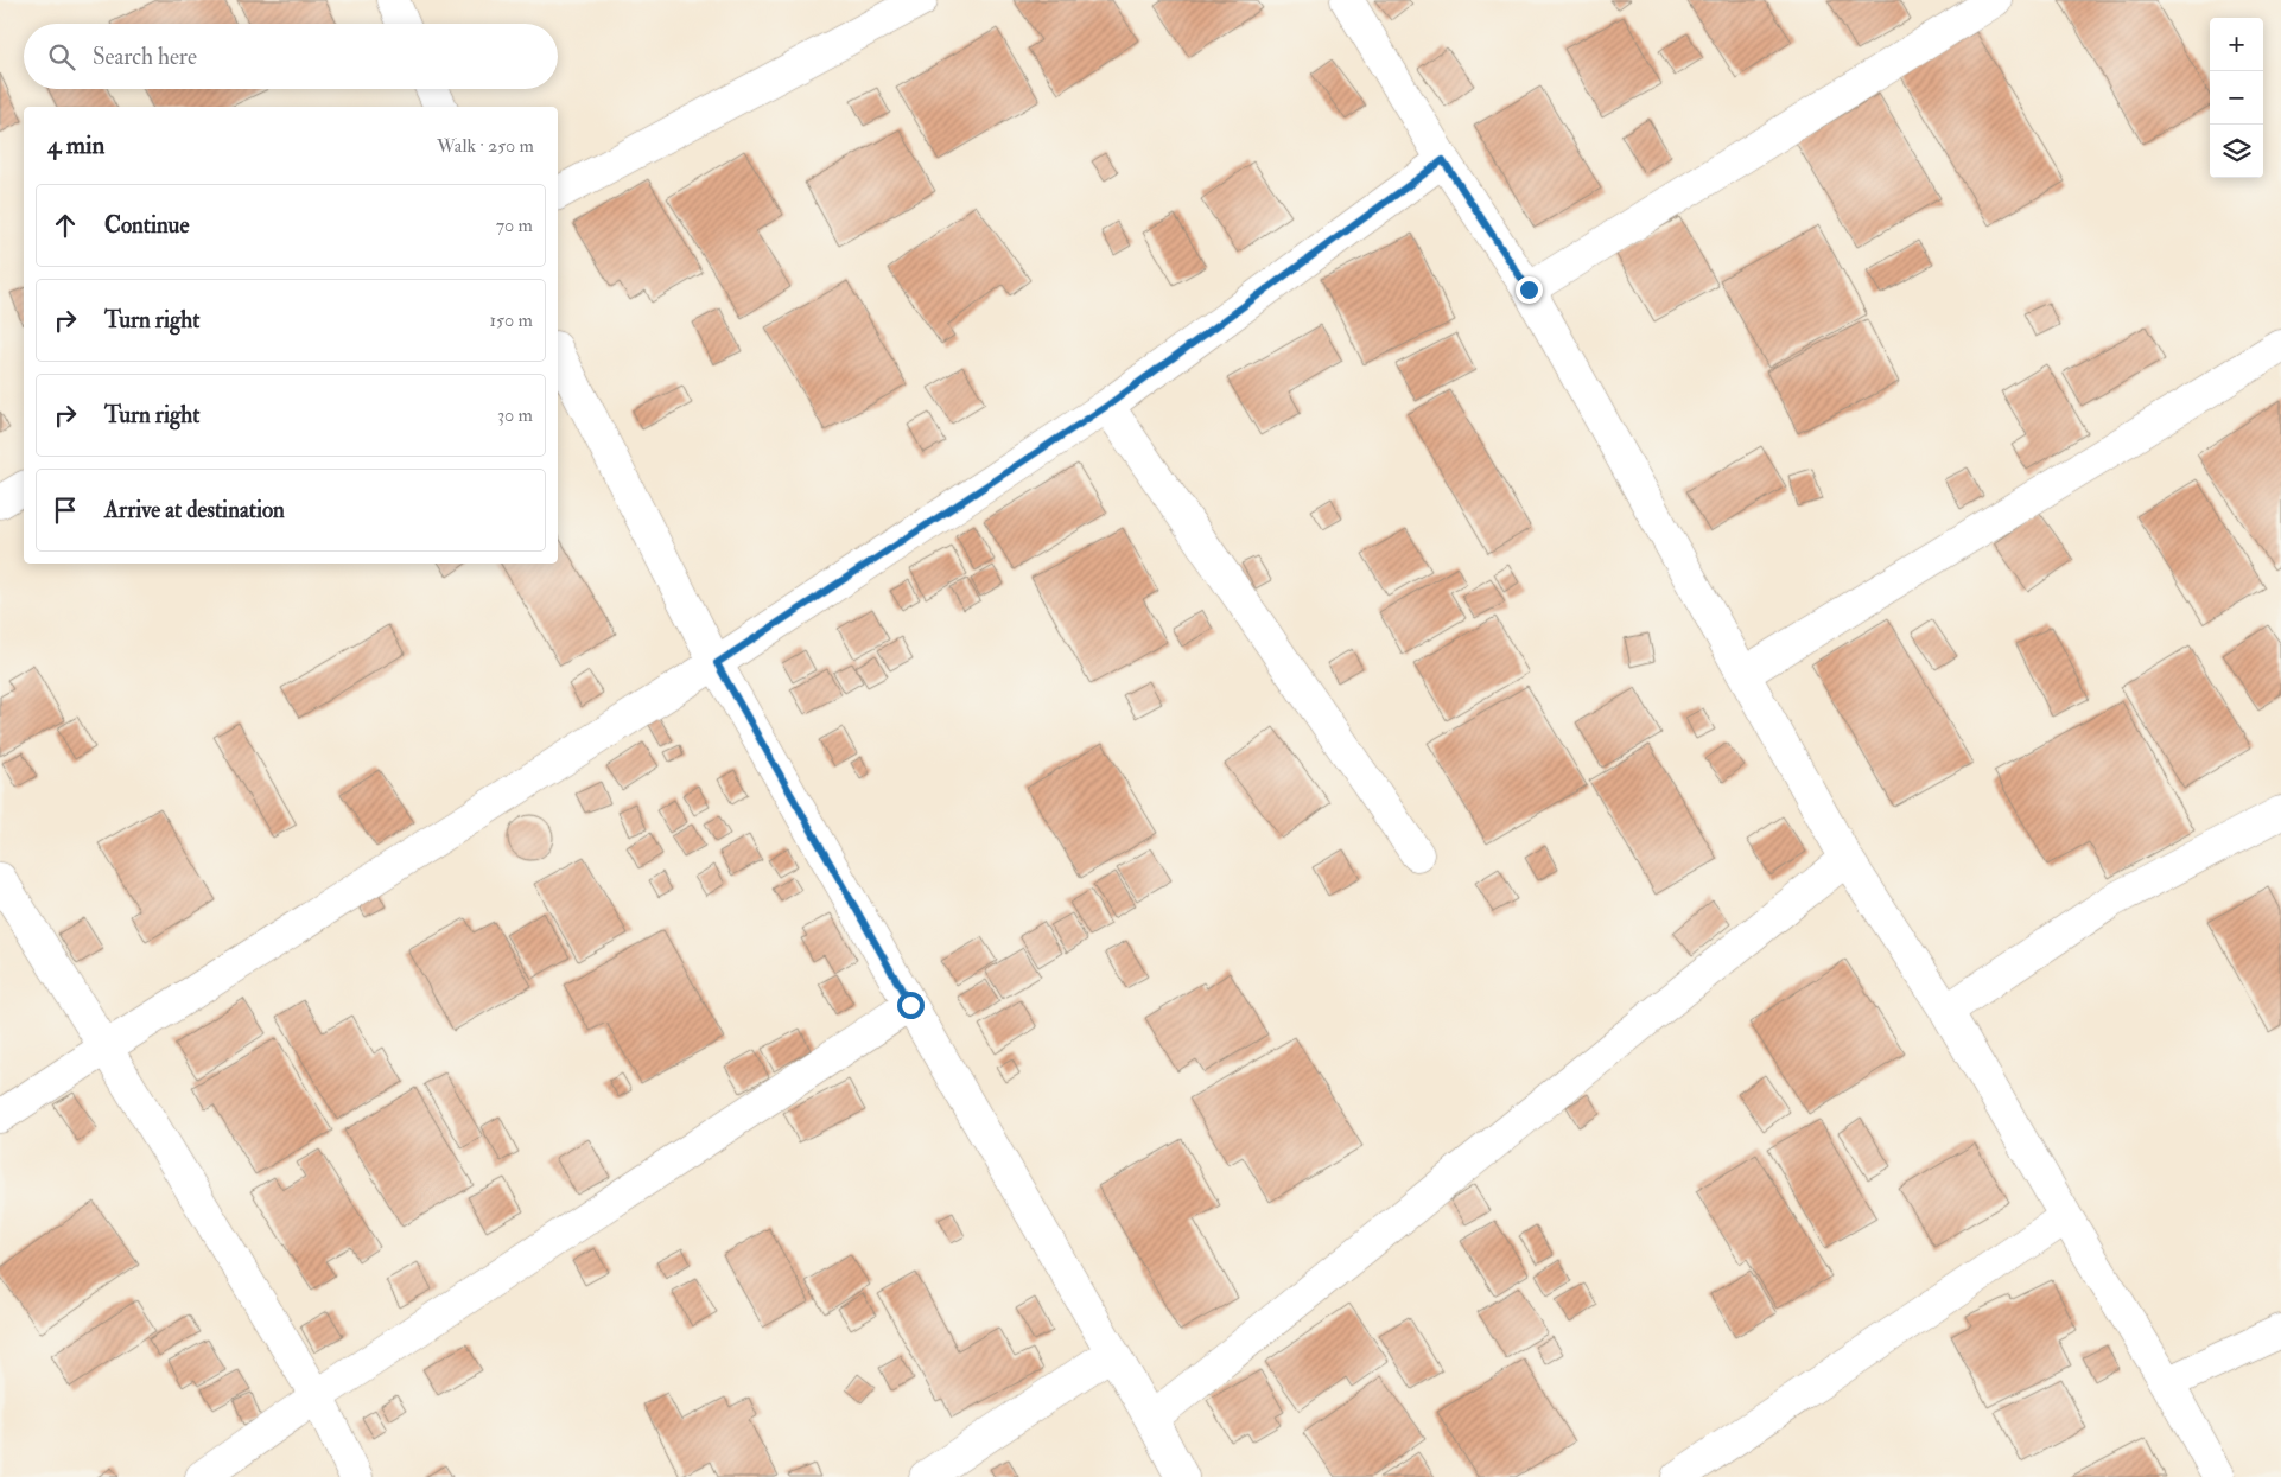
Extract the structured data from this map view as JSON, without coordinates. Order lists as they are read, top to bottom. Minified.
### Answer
{"page":{"map_buttons":["+","−"],"search":"Search here","heading":["4 min","Walk · 250 m"],"list":[["Continue","70 m"],["Turn right","150 m"],["Turn right","30 m"],"Arrive at destination"]}}
